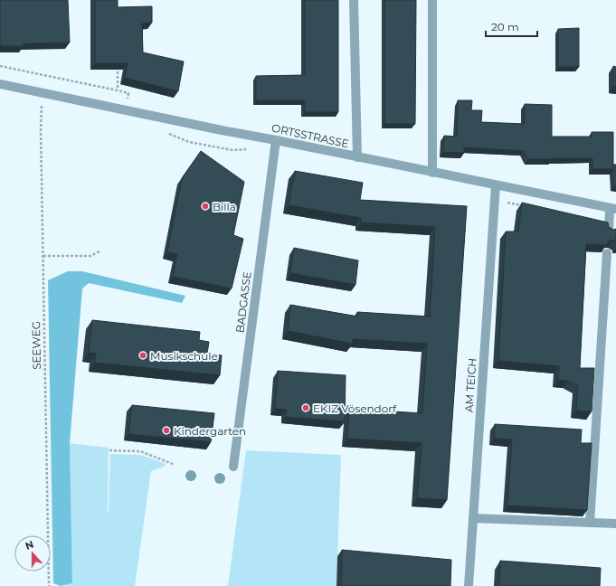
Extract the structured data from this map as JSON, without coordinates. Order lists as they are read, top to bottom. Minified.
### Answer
{"streets":{"street":["ORTSSTRASSE","BADGASSE","AM TEICH"],"path":["SEEWEG"]},"crossings":[["ORTSSTRASSE","BADGASSE"],["ORTSSTRASSE","AM TEICH"]],"places":["Billa","Musikschule","EKIZ Vösendorf","Kindergarten"],"scale_bar":"20 m","north":"top"}
